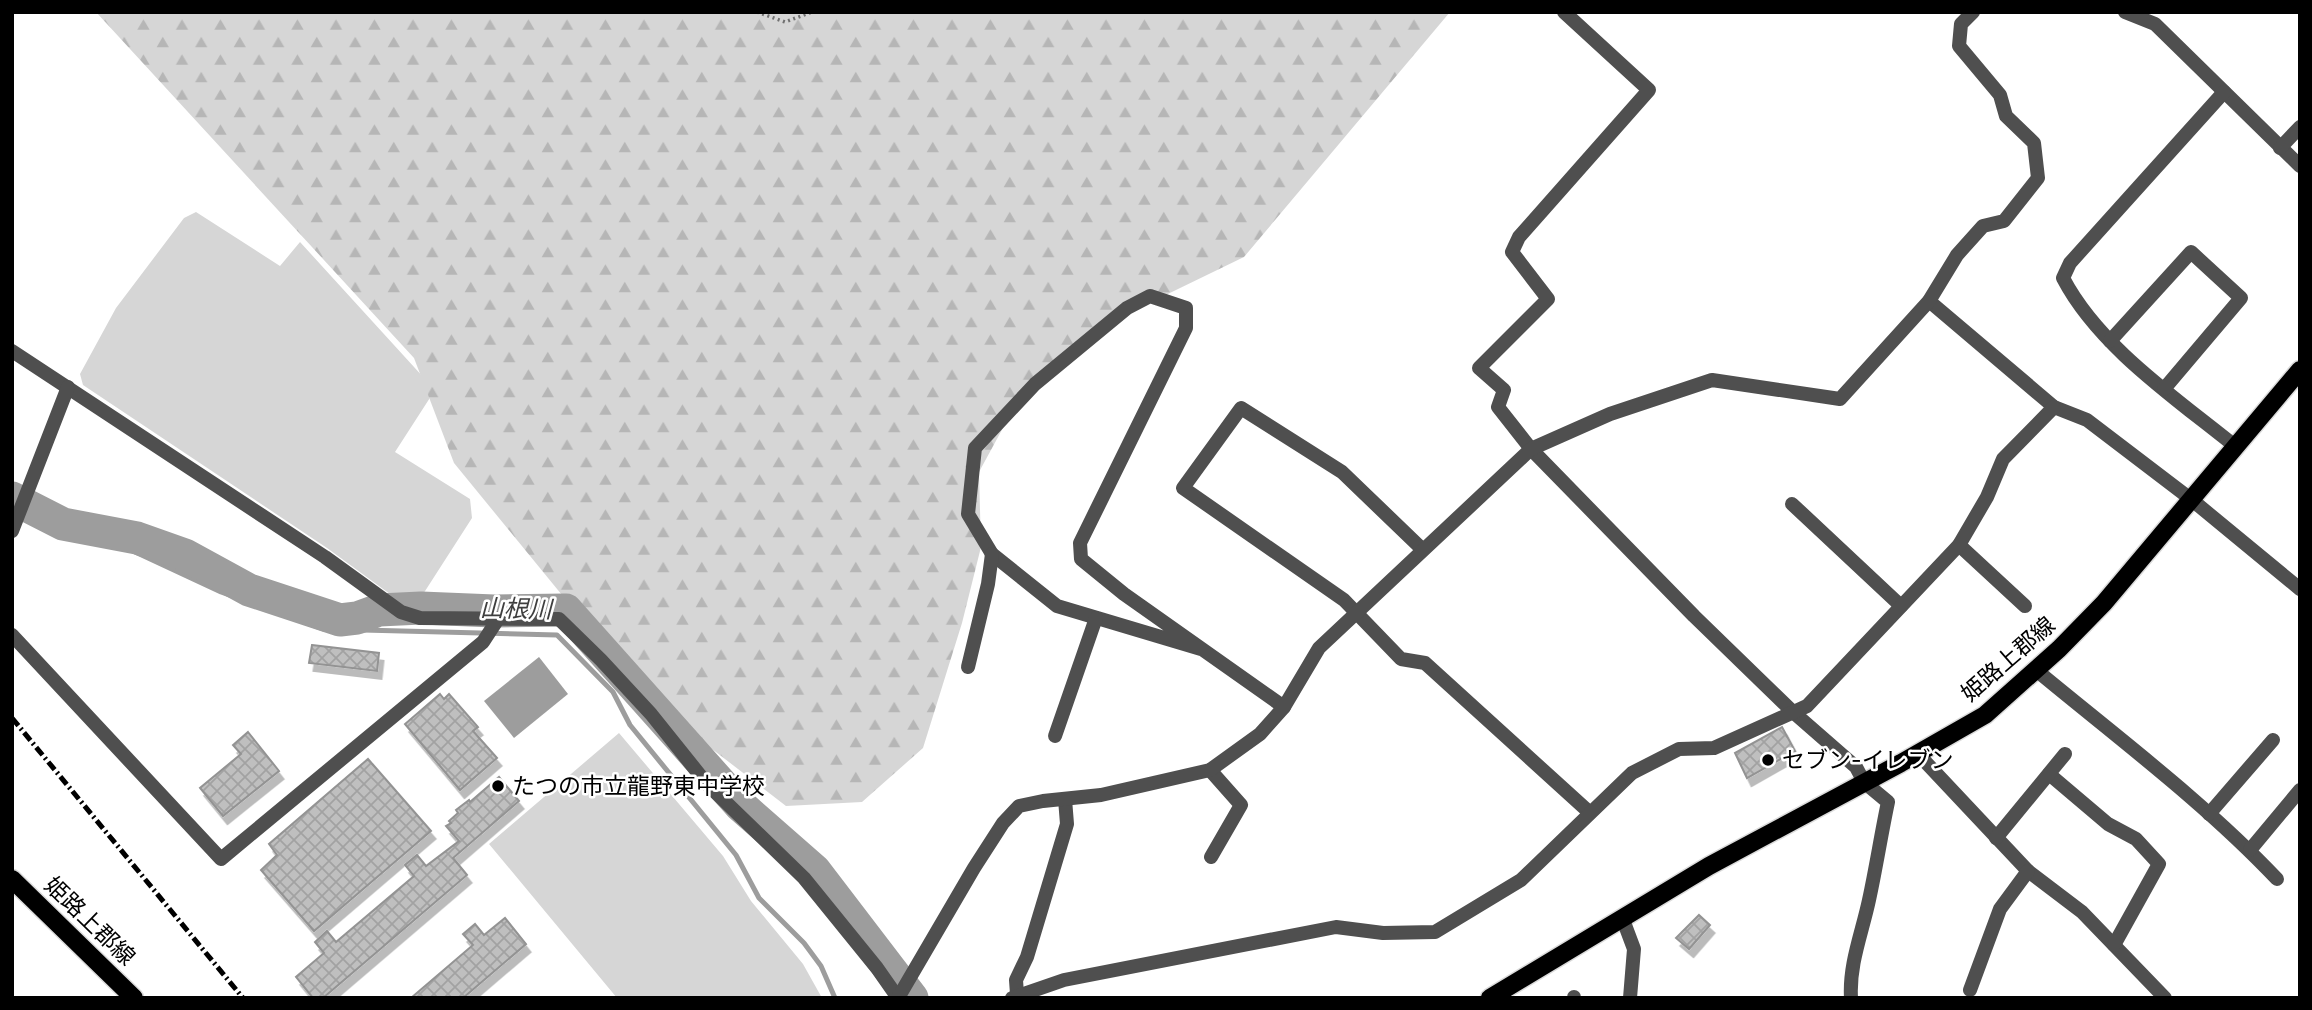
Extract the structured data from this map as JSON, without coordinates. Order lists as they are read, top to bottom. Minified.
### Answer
{"streets":{"main road":["姫路上郡線"]},"water":["山根川"],"places":["セブン-イレブン","たつの市立龍野東中学校"]}
